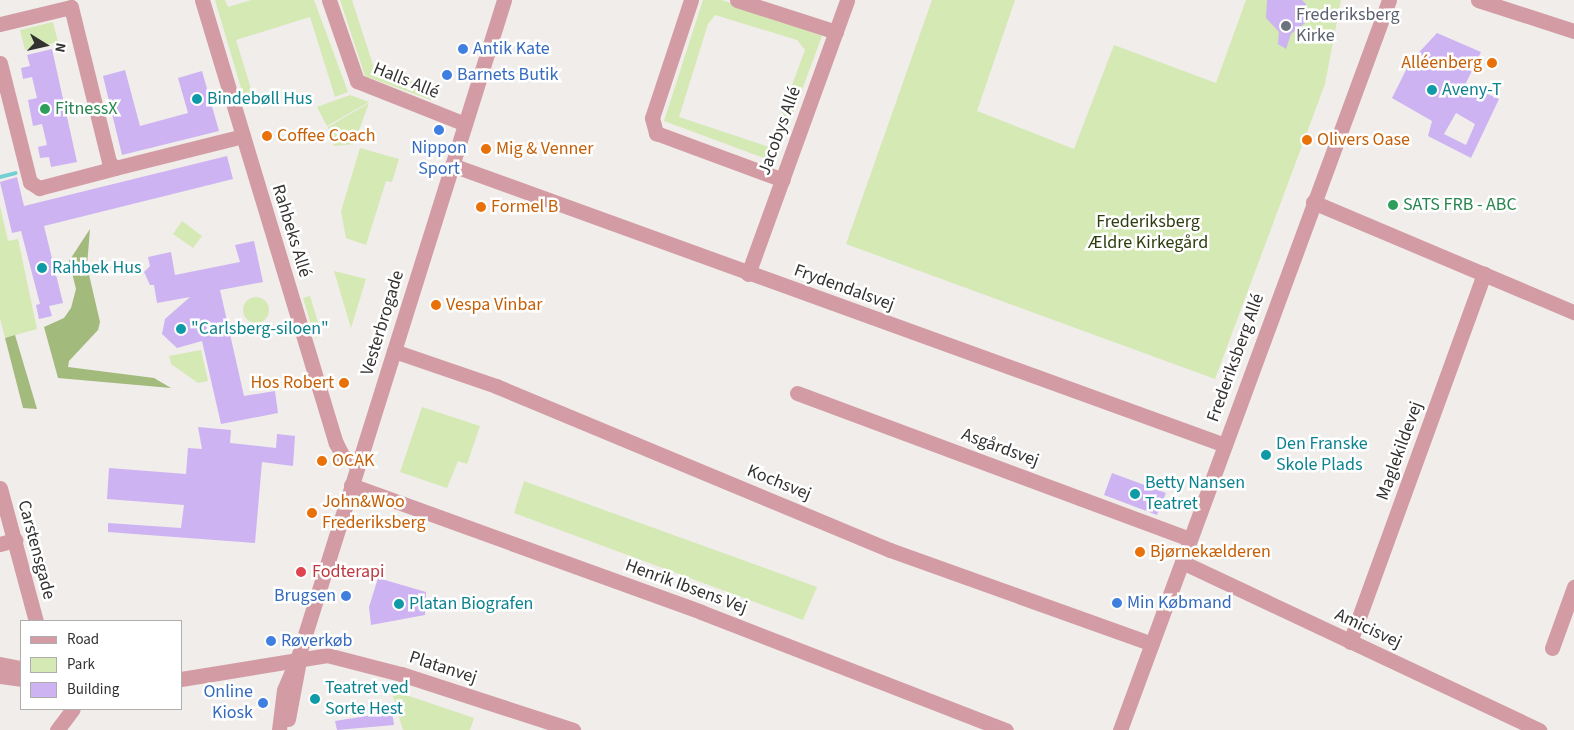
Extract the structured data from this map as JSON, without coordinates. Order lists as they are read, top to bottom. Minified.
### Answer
{"streets":{"street":["Halls Allé","Jacobys Allé","Rahbeks Allé","Frydendalsvej","Vesterbrogade","Frederiksberg Allé","Asgårdsvej","Maglekildevej","Kochsvej","Carstensgade","Henrik Ibsens Vej","Amicisvej","Platanvej"]},"crossings":[["Halls Allé","Vesterbrogade"],["Jacobys Allé","Frydendalsvej"],["Rahbeks Allé","Vesterbrogade"],["Frydendalsvej","Vesterbrogade"],["Frydendalsvej","Frederiksberg Allé"],["Vesterbrogade","Kochsvej"],["Vesterbrogade","Henrik Ibsens Vej"],["Vesterbrogade","Platanvej"],["Frederiksberg Allé","Asgårdsvej"],["Frederiksberg Allé","Kochsvej"],["Frederiksberg Allé","Amicisvej"],["Maglekildevej","Amicisvej"]],"parks":["Frederiksberg Ældre Kirkegård"],"places":["Frederiksberg Kirke","Antik Kate","Alléenberg","Barnets Butik","Aveny-T","Bindebøll Hus","FitnessX","Nippon Sport","Coffee Coach","Olivers Oase","Mig & Venner","SATS FRB - ABC","Formel B","Rahbek Hus","Vespa Vinbar","\"Carlsberg-siloen\"","Hos Robert","Den Franske Skole Plads","OCAK","Betty Nansen Teatret","John&Woo Frederiksberg","Bjørnekælderen","Fodterapi","Brugsen","Min Købmand","Platan Biografen","Røverkøb","Teatret ved Sorte Hest","Online Kiosk"],"legend":["Road","Park","Building"],"north":"right"}
